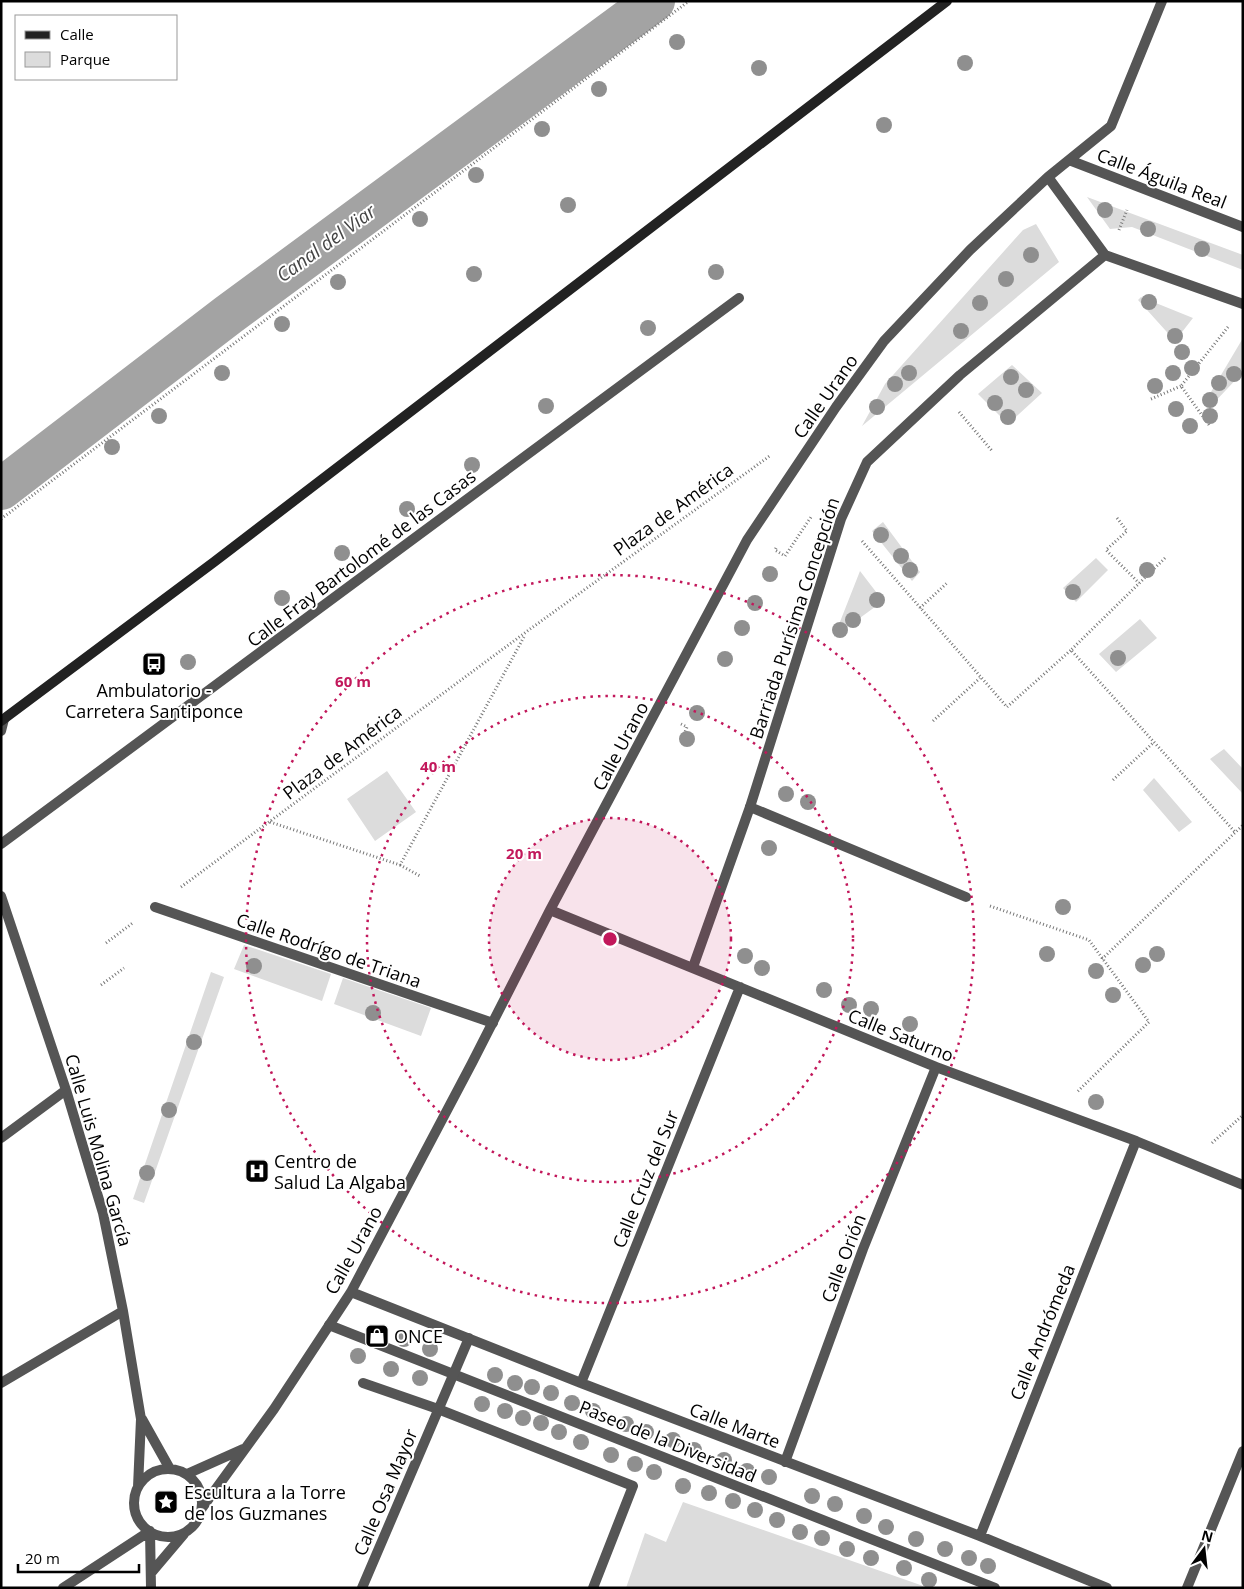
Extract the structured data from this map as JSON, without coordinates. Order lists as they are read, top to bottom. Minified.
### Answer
{"streets":{"street":["Calle Águila Real","Calle Urano","Calle Fray Bartolomé de las Casas","Barriada Purísima Concepción","Calle Rodrígo de Triana","Calle Saturno","Calle Luis Molina García","Calle Cruz del Sur","Calle Orión","Calle Andrómeda","Calle Marte","Paseo de la Diversidad","Calle Osa Mayor"],"path":["Plaza de América"]},"crossings":[["Calle Águila Real","Calle Urano"],["Calle Urano","Calle Rodrígo de Triana"],["Calle Urano","Calle Saturno"],["Calle Urano","Calle Luis Molina García"],["Calle Urano","Calle Marte"],["Calle Urano","Paseo de la Diversidad"],["Plaza de América","Calle Rodrígo de Triana"],["Barriada Purísima Concepción","Calle Saturno"],["Calle Saturno","Calle Cruz del Sur"],["Calle Saturno","Calle Orión"],["Calle Saturno","Calle Andrómeda"],["Calle Cruz del Sur","Calle Marte"],["Calle Orión","Calle Marte"],["Calle Andrómeda","Calle Marte"],["Calle Marte","Calle Osa Mayor"],["Paseo de la Diversidad","Calle Osa Mayor"]],"water":["Canal del Viar"],"places":{"bus stop":["Ambulatorio - Carretera Santiponce"],"hospital":["Centro de Salud La Algaba"],"shop":["ONCE"],"place":["Escultura a la Torre de los Guzmanes"]},"legend":["Calle","Parque"],"scale_bar":"20 m","north":"top","rings":["60 m","40 m","20 m"]}
